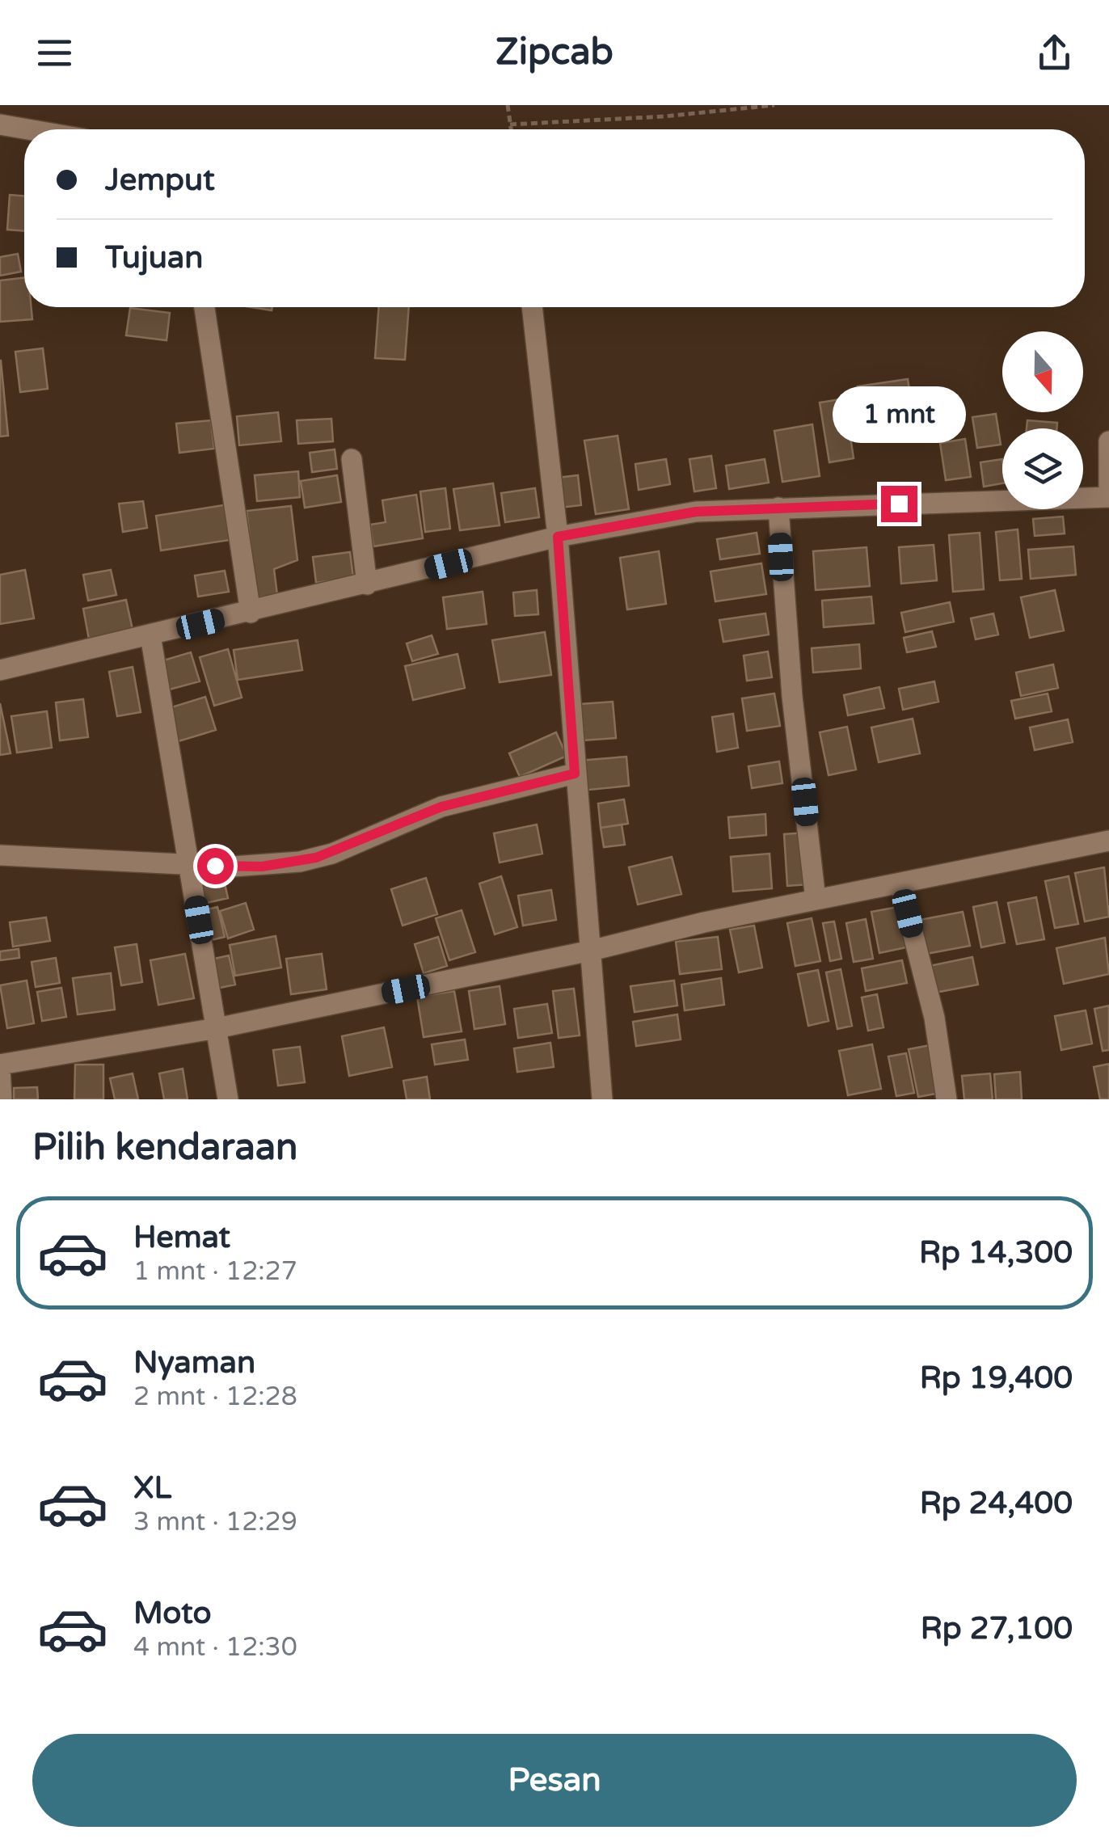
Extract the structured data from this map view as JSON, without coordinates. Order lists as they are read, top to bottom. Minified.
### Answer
{"north":"bottom","page":{"header":"Zipcab","banner":["Jemput","Tujuan"],"bubble":"1 mnt","heading":"Pilih kendaraan","list":[{"name":"Hemat","note":"1 mnt · 12:27","value":"Rp 14,300"},{"name":"Nyaman","note":"2 mnt · 12:28","value":"Rp 19,400"},{"name":"XL","note":"3 mnt · 12:29","value":"Rp 24,400"},{"name":"Moto","note":"4 mnt · 12:30","value":"Rp 27,100"}],"buttons":"Pesan"}}
